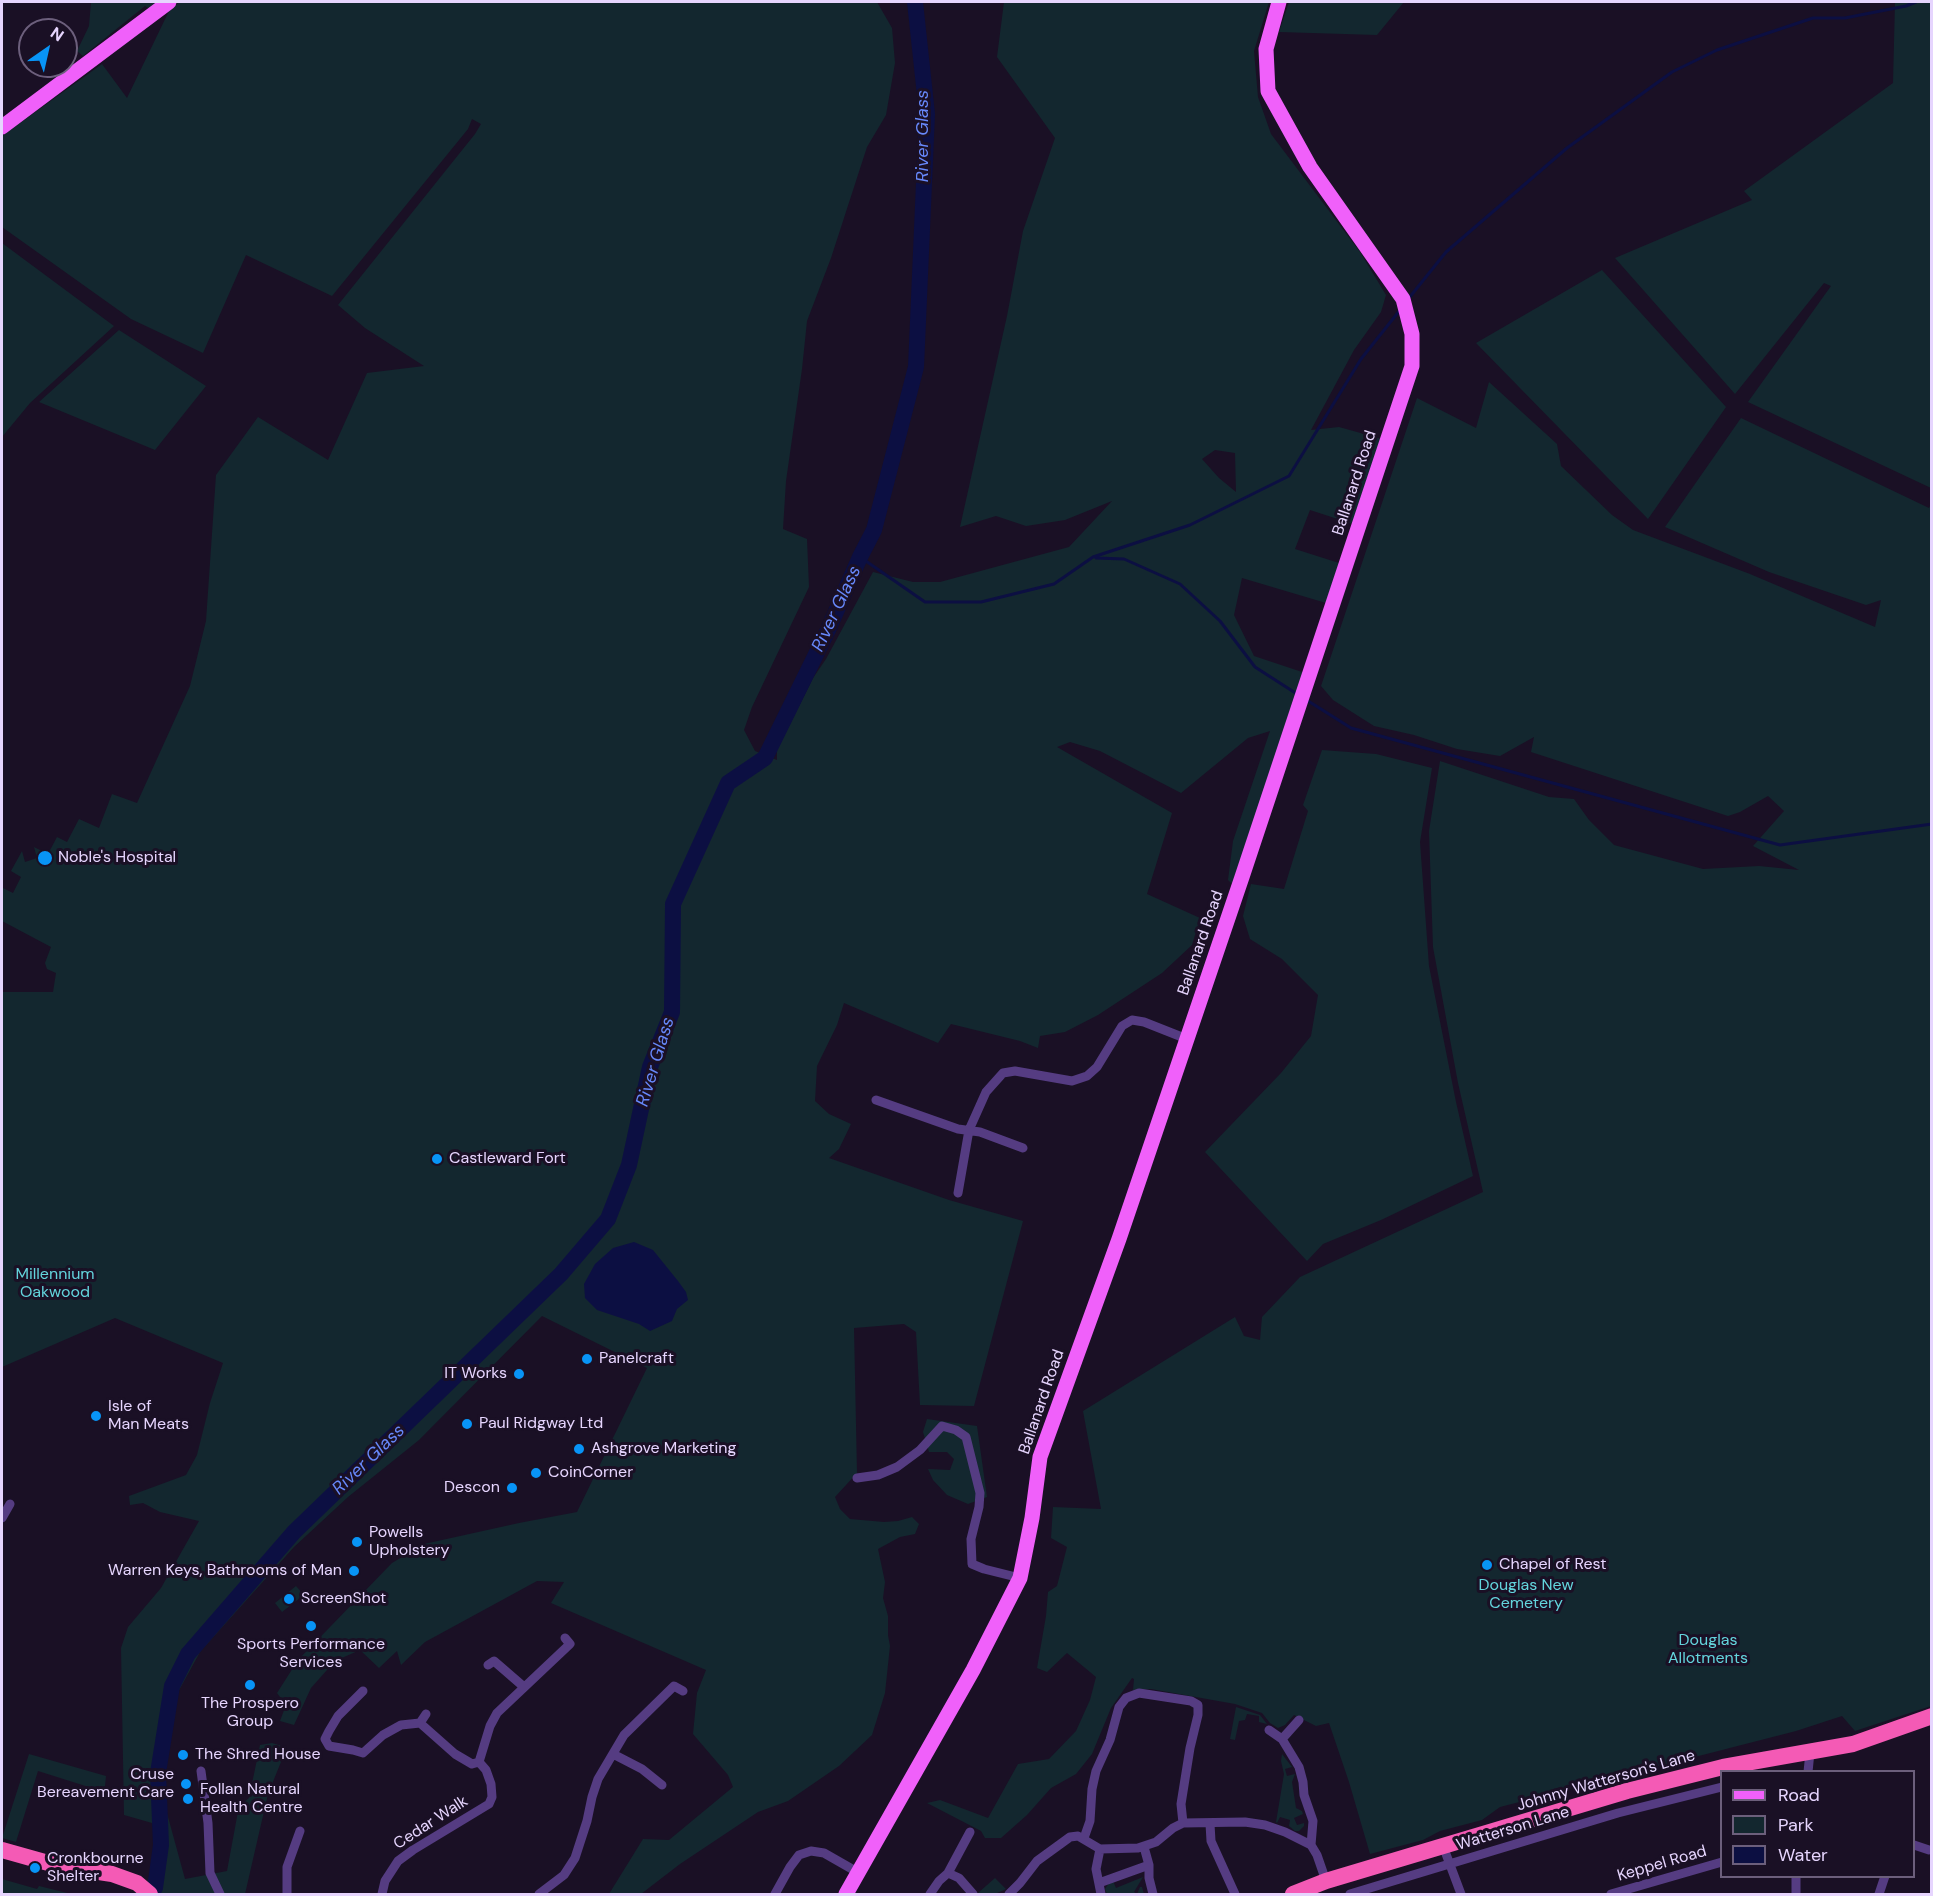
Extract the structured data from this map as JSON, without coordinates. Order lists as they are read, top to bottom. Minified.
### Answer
{"streets":{"highway":["Johnny Watterson's Lane"],"main road":["Ballanard Road"],"street":["Cedar Walk","Watterson Lane","Keppel Road"]},"water":["River Glass"],"parks":["Millennium Oakwood","Douglas New Cemetery","Douglas Allotments"],"places":["Noble's Hospital","Castleward Fort","Panelcraft","IT Works","Isle of Man Meats","Paul Ridgway Ltd","Ashgrove Marketing","CoinCorner","Descon","Powells Upholstery","Chapel of Rest","Warren Keys, Bathrooms of Man","ScreenShot","Sports Performance Services","The Prospero Group","The Shred House","Cruse Bereavement Care","Follan Natural Health Centre","Cronkbourne Shelter"],"legend":["Road","Park","Water"],"north":"top right"}
